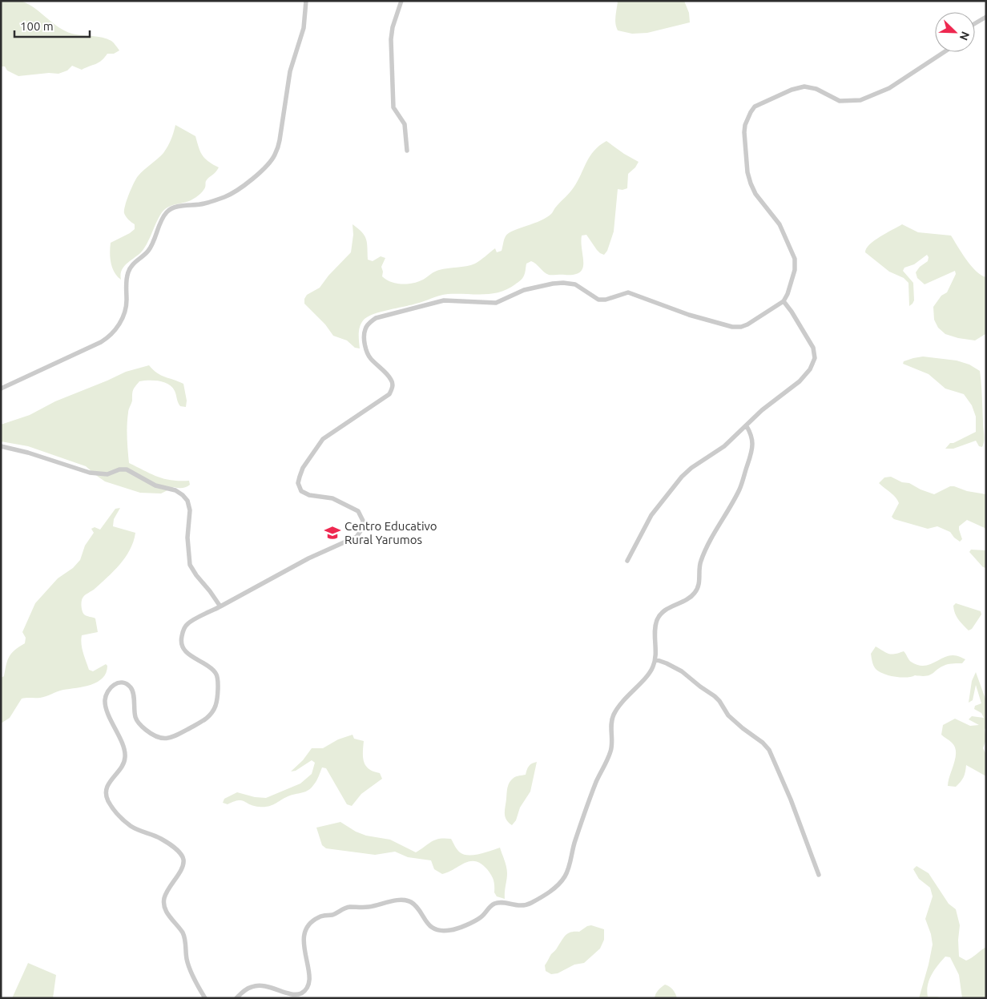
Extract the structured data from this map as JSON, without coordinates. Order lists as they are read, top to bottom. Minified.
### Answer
{"places":{"school or university":["Centro Educativo Rural Yarumos"]},"scale_bar":"100 m","north":"bottom right"}
